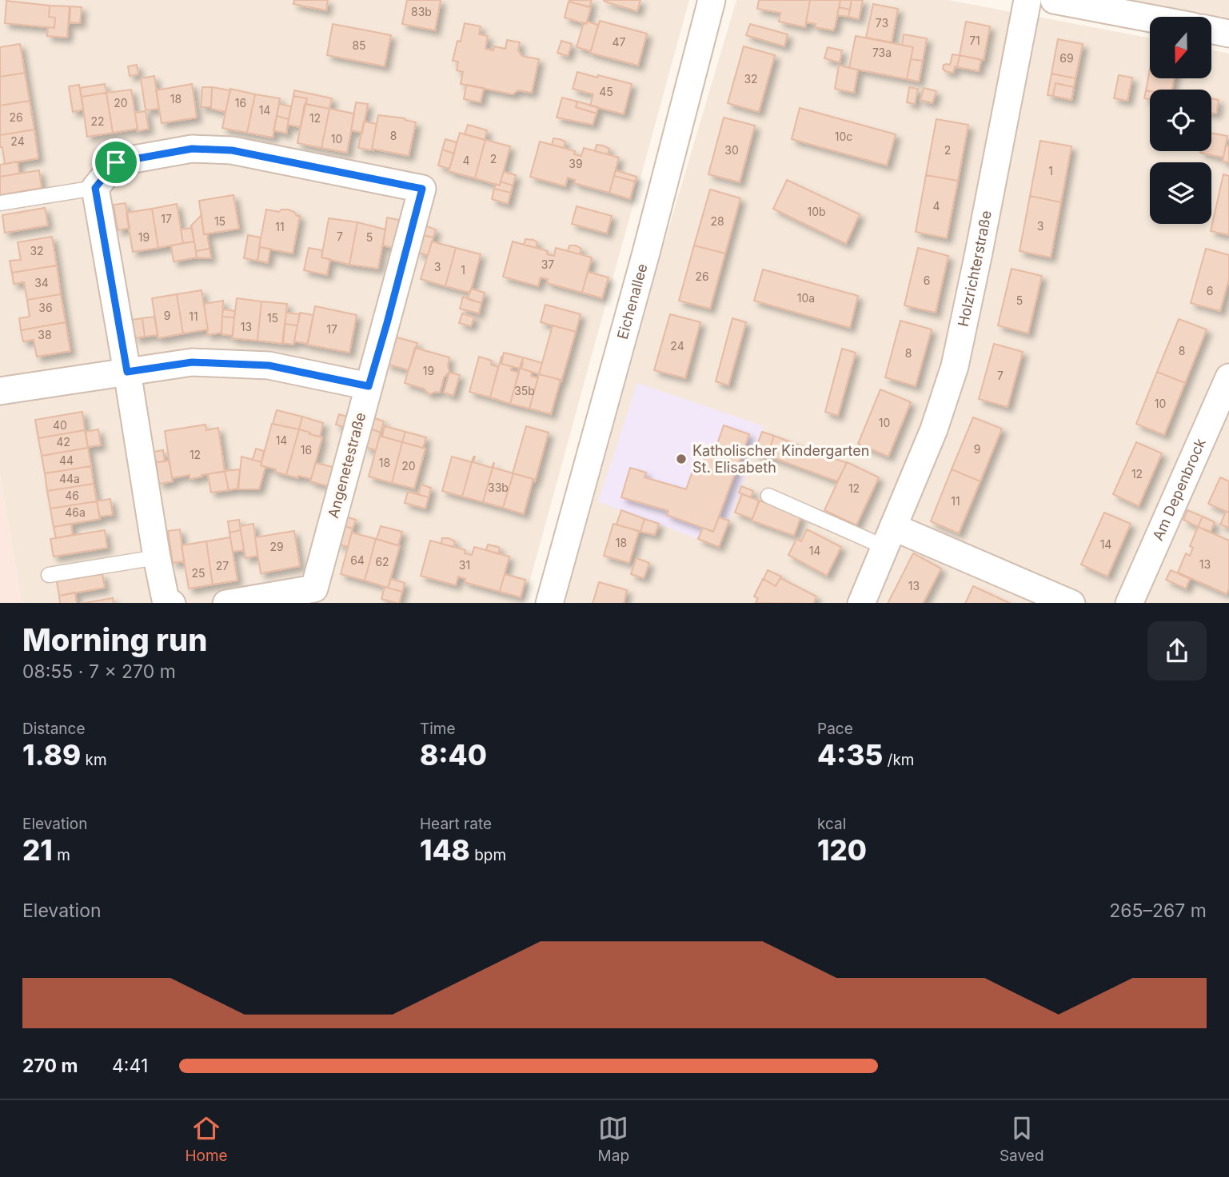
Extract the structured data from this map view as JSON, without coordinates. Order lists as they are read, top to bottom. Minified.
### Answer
{"streets":{"street":["Holzrichterstraße","Eichenallee","Angenetestraße","Am Depenbrock"]},"places":["Katholischer Kindergarten St. Elisabeth"],"house_numbers":["83b","73","71","47","85","73a","69","32","45","18","20","16","14","26","12","22","8","10c","10","24","30","2","2","4","39","1","4","10b","17","15","28","3","11","7","19","5","32","37","3","1","26","6","34","6","10a","5","36","9","11","15","13","17","38","24","8","8","19","7","35b","10","10","40","14","42","9","16","12","44","18","20","12","44a","33b","12","46","11","46a","18","14","29","14","64","62","13","31","27","25","13"],"north":"bottom","page":{"heading":["Morning run","08:55 · 7 × 270 m"],"stats":[["Distance","1.89 km"],["Time","8:40"],["Pace","4:35 /km"],["Elevation","21 m"],["Heart rate","148 bpm"],["kcal","120"]],"chart":["Elevation","265–267 m"],"list":[{"name":"270 m","note":"4:41"}],"tabs":["Home","Map","Saved"]}}
